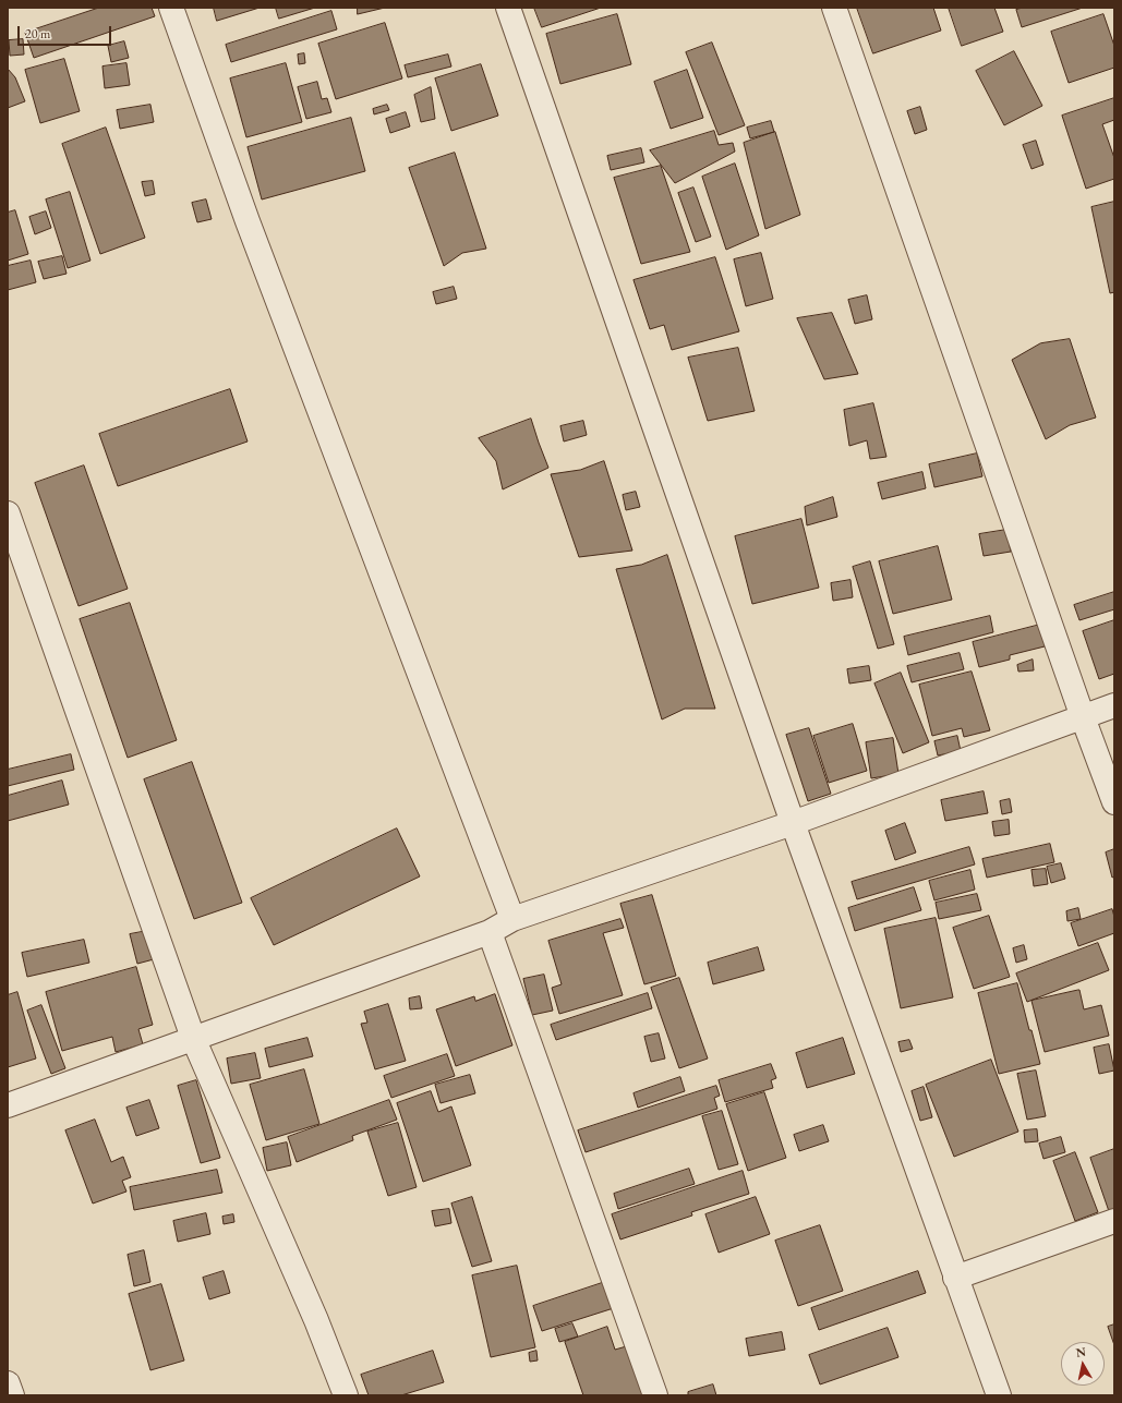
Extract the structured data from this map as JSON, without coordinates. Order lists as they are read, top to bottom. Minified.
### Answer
{"scale_bar":"20 m","north":"top"}
